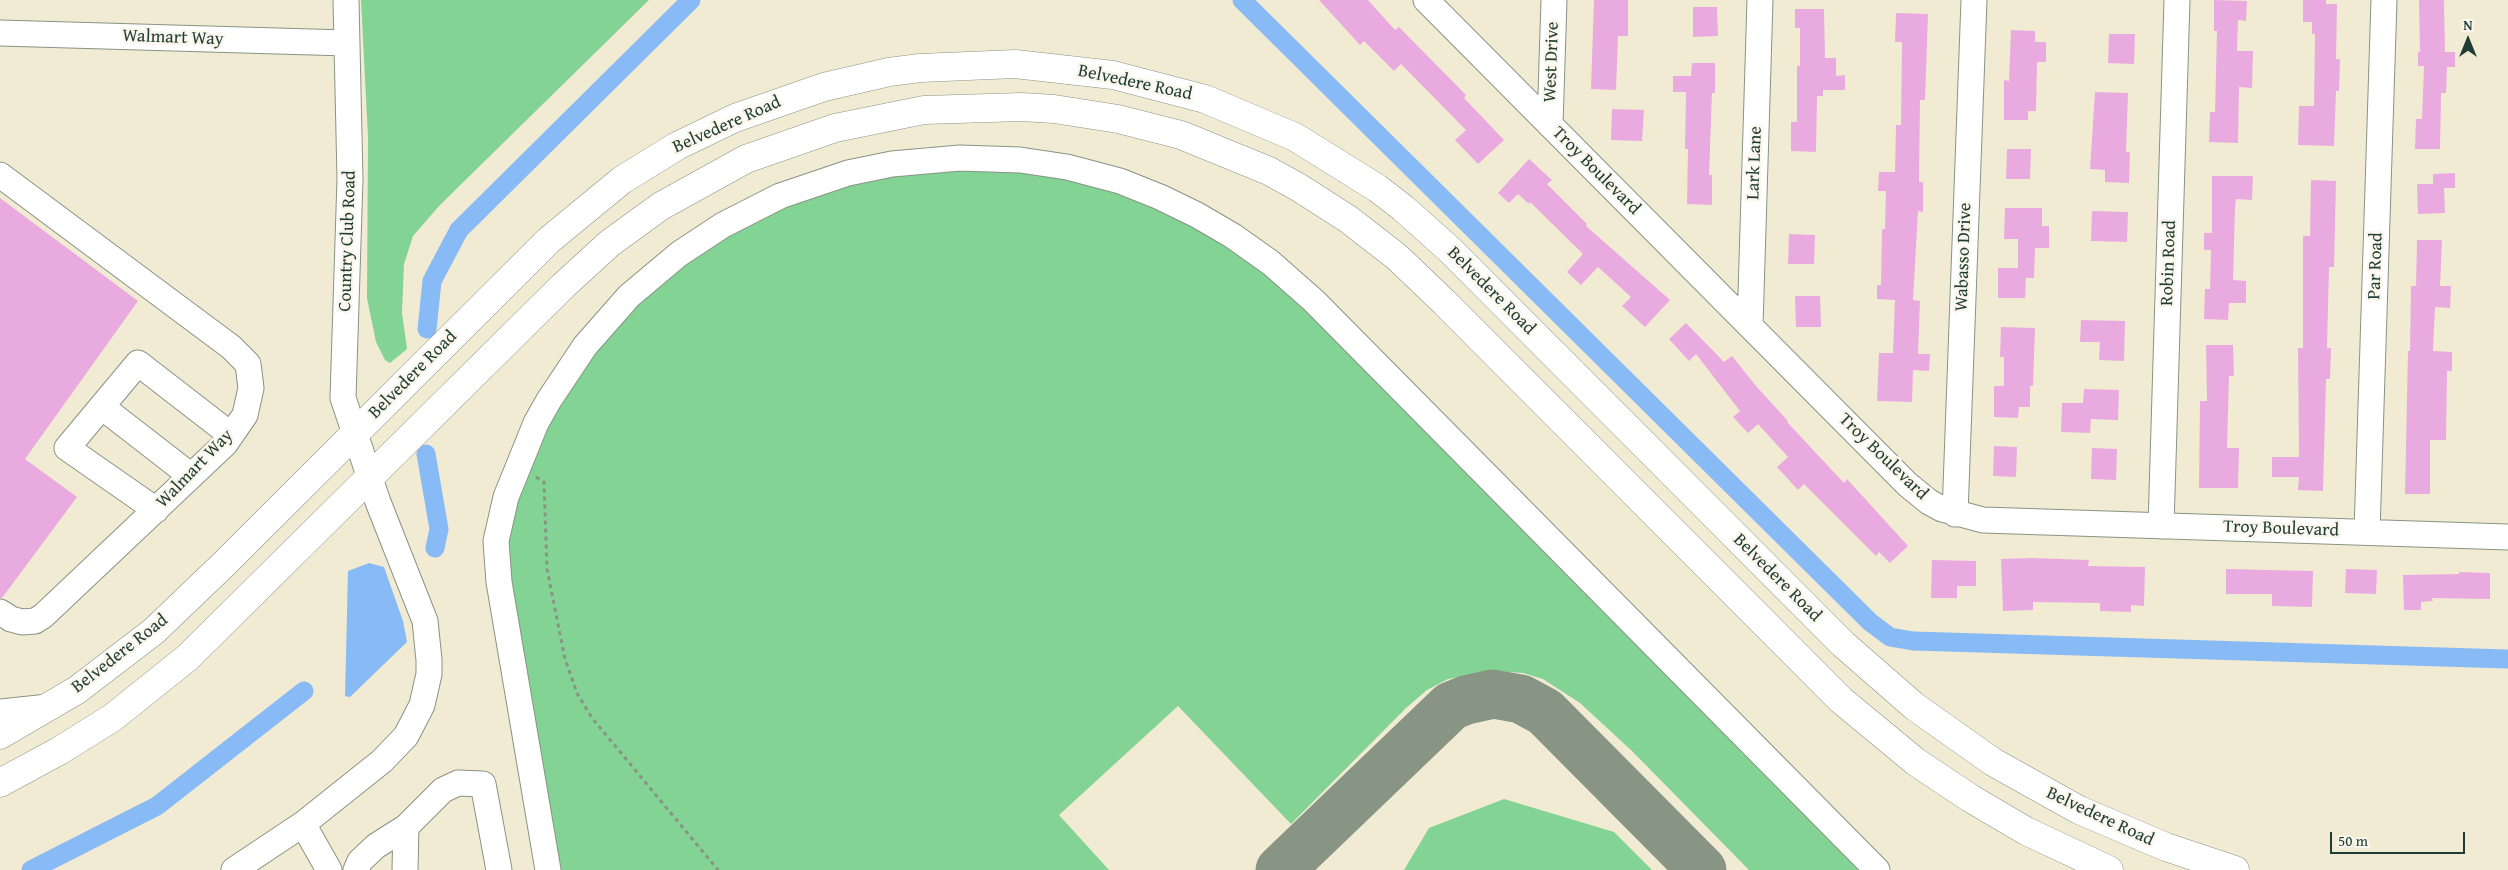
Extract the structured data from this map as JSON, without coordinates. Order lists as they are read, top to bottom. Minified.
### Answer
{"streets":{"main road":["Belvedere Road"],"street":["Walmart Way","West Drive","Lark Lane","Troy Boulevard","Country Club Road","Wabasso Drive","Robin Road","Par Road"]},"crossings":[["Walmart Way","Country Club Road"],["West Drive","Troy Boulevard"],["Belvedere Road","Country Club Road"],["Lark Lane","Troy Boulevard"],["Troy Boulevard","Wabasso Drive"],["Troy Boulevard","Robin Road"],["Troy Boulevard","Par Road"]],"scale_bar":"50 m","north":"top"}
